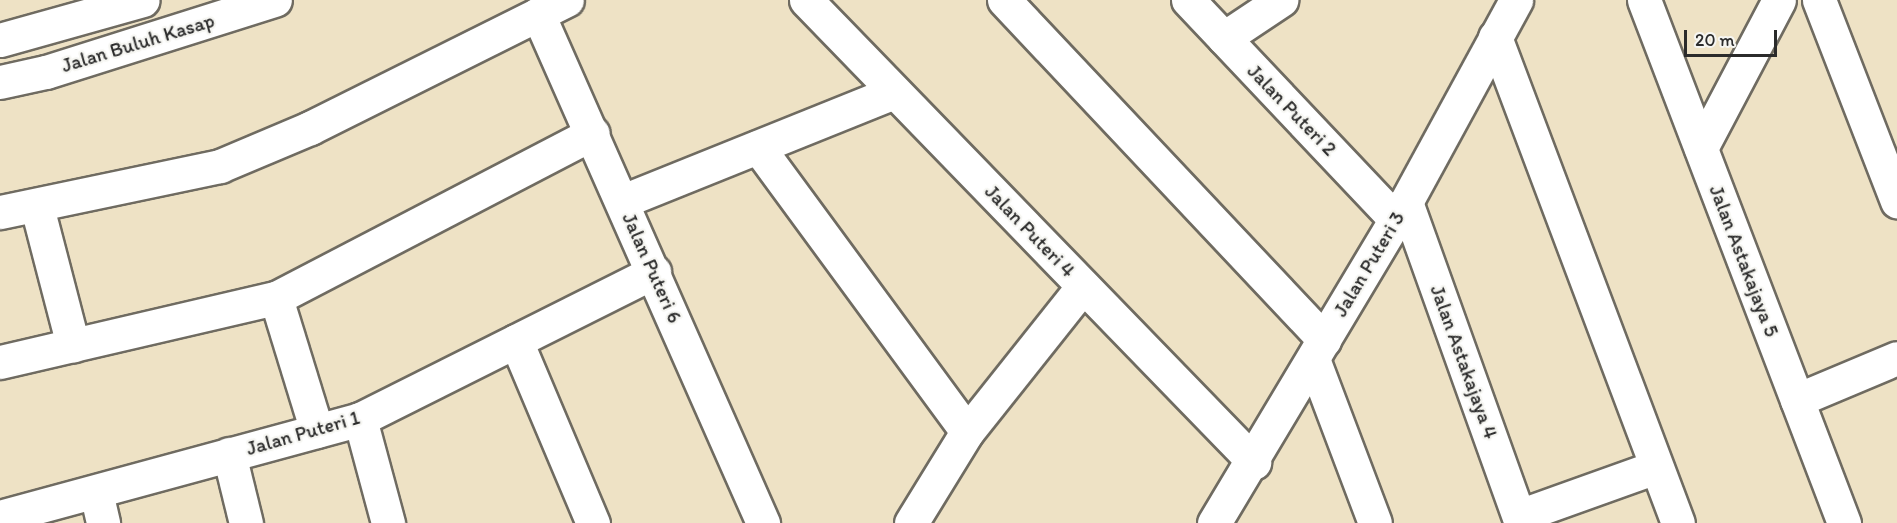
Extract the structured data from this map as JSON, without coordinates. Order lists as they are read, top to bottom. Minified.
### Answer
{"streets":{"main road":["Jalan Buluh Kasap","Jalan Puteri 2","Jalan Puteri 4","Jalan Astakajaya 5","Jalan Puteri 3","Jalan Puteri 6","Jalan Astakajaya 4","Jalan Puteri 1"]},"crossings":[["Jalan Puteri 2","Jalan Puteri 3"],["Jalan Puteri 2","Jalan Astakajaya 4"],["Jalan Puteri 4","Jalan Puteri 3"],["Jalan Puteri 3","Jalan Astakajaya 4"],["Jalan Puteri 6","Jalan Puteri 1"]],"scale_bar":"20 m"}
